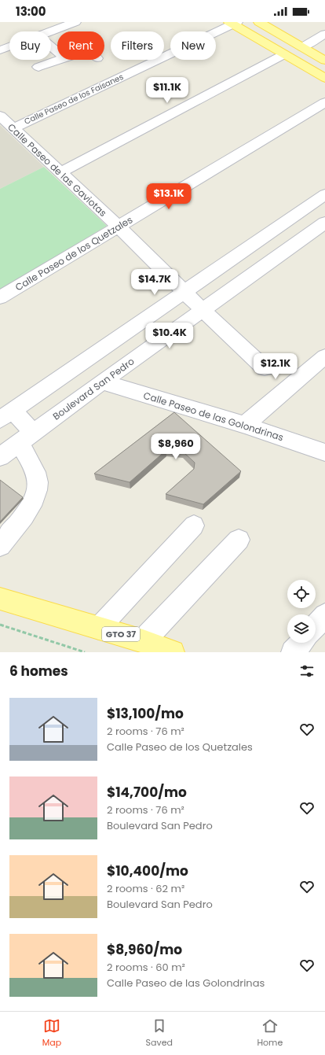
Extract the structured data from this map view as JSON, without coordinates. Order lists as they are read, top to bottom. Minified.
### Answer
{"streets":{"main road":["GTO 37"],"street":["Calle Paseo de los Faisanes","Calle Paseo de las Gaviotas","Calle Paseo de los Quetzales","Boulevard San Pedro","Calle Paseo de las Golondrinas"]},"crossings":[["Calle Paseo de los Faisanes","Calle Paseo de las Gaviotas"],["Calle Paseo de las Gaviotas","Calle Paseo de los Quetzales"],["Calle Paseo de las Gaviotas","Boulevard San Pedro"],["Boulevard San Pedro","Calle Paseo de las Golondrinas"]],"page":{"status":"13:00","chip":["Buy","Rent","Filters","New"],"price":["$11.1K","$13.1K","$14.7K","$10.4K","$12.1K","$8,960"],"heading":"6 homes","list":[{"name":"$13,100/mo","note":"2 rooms · 76 m² · Calle Paseo de los Quetzales"},{"name":"$14,700/mo","note":"2 rooms · 76 m² · Boulevard San Pedro"},{"name":"$10,400/mo","note":"2 rooms · 62 m² · Boulevard San Pedro"},{"name":"$8,960/mo","note":"2 rooms · 60 m² · Calle Paseo de las Golondrinas"}],"tabs":["Map","Saved","Home"]}}
